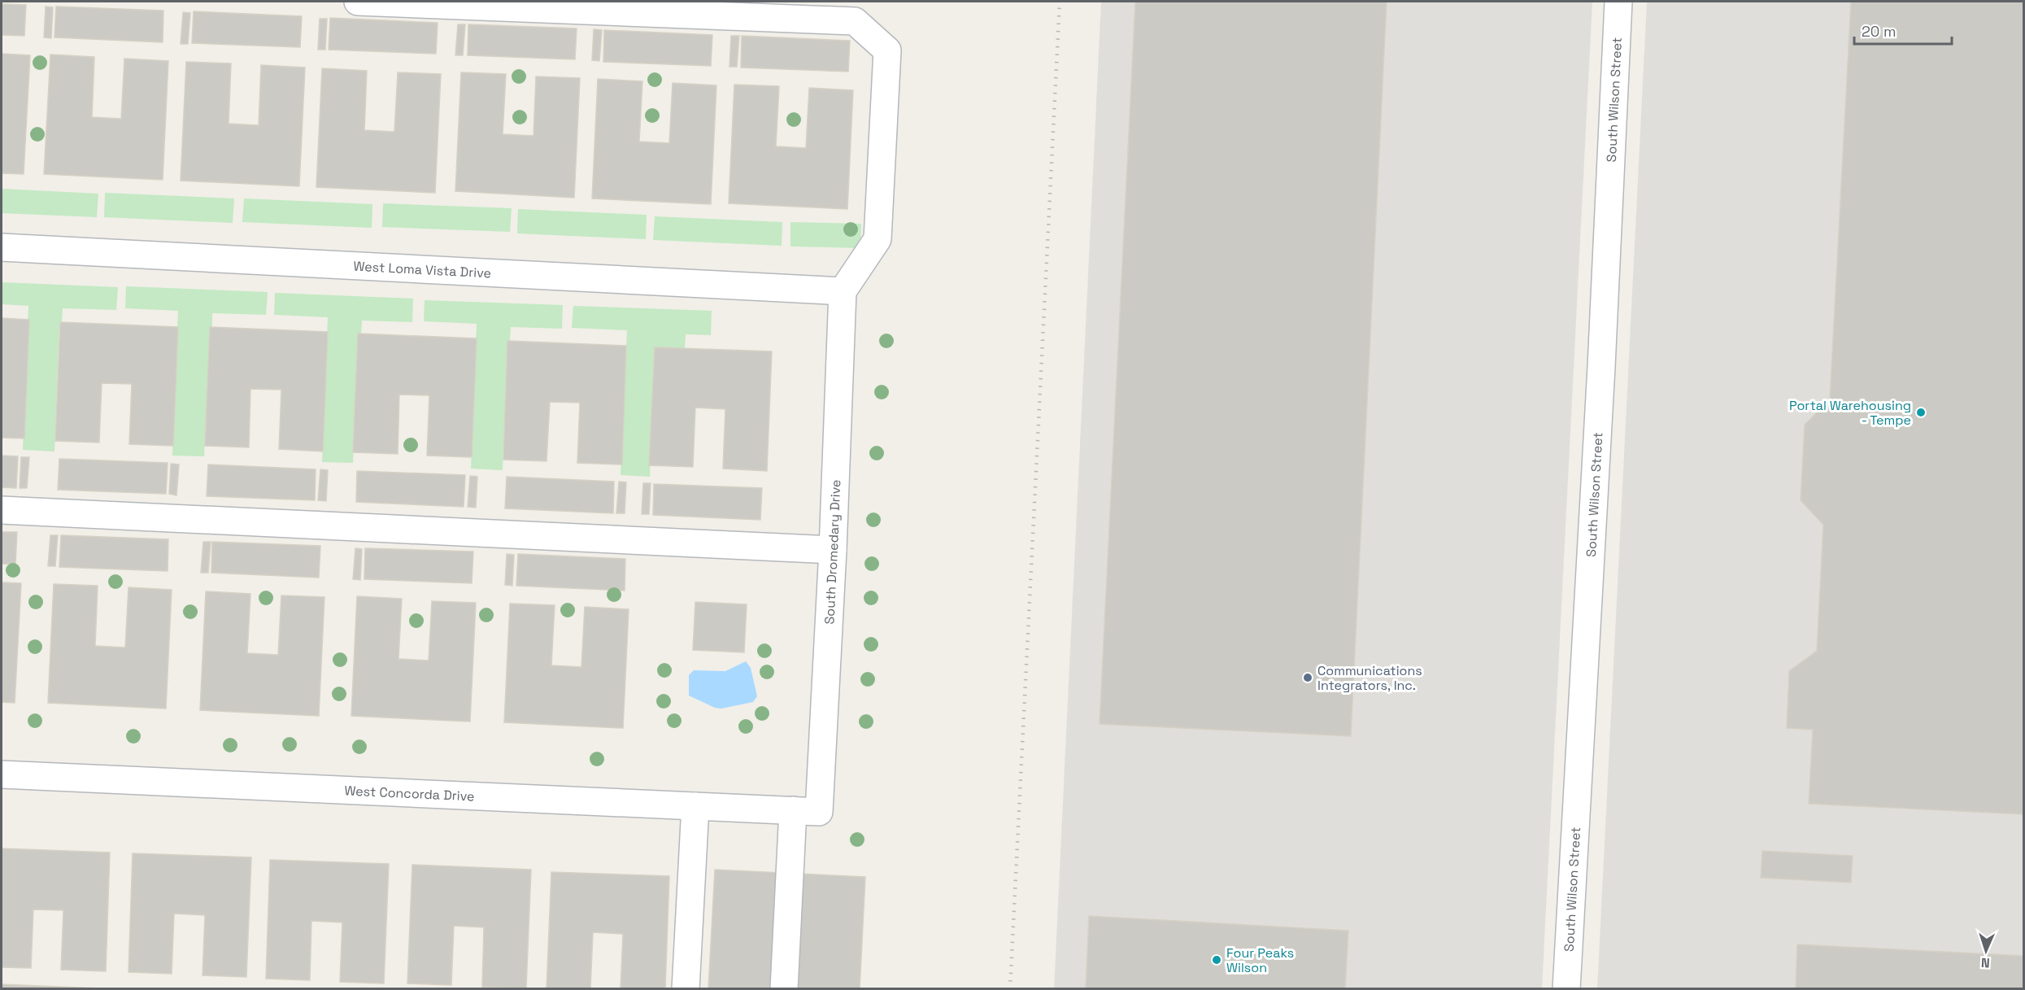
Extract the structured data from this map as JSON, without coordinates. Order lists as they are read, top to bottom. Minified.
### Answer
{"streets":{"street":["South Wilson Street","West Loma Vista Drive","South Dromedary Drive","West Concorda Drive"]},"crossings":[["West Loma Vista Drive","South Dromedary Drive"],["South Dromedary Drive","West Concorda Drive"]],"places":["Portal Warehousing - Tempe","Communications Integrators, Inc.","Four Peaks Wilson"],"scale_bar":"20 m","north":"bottom"}
